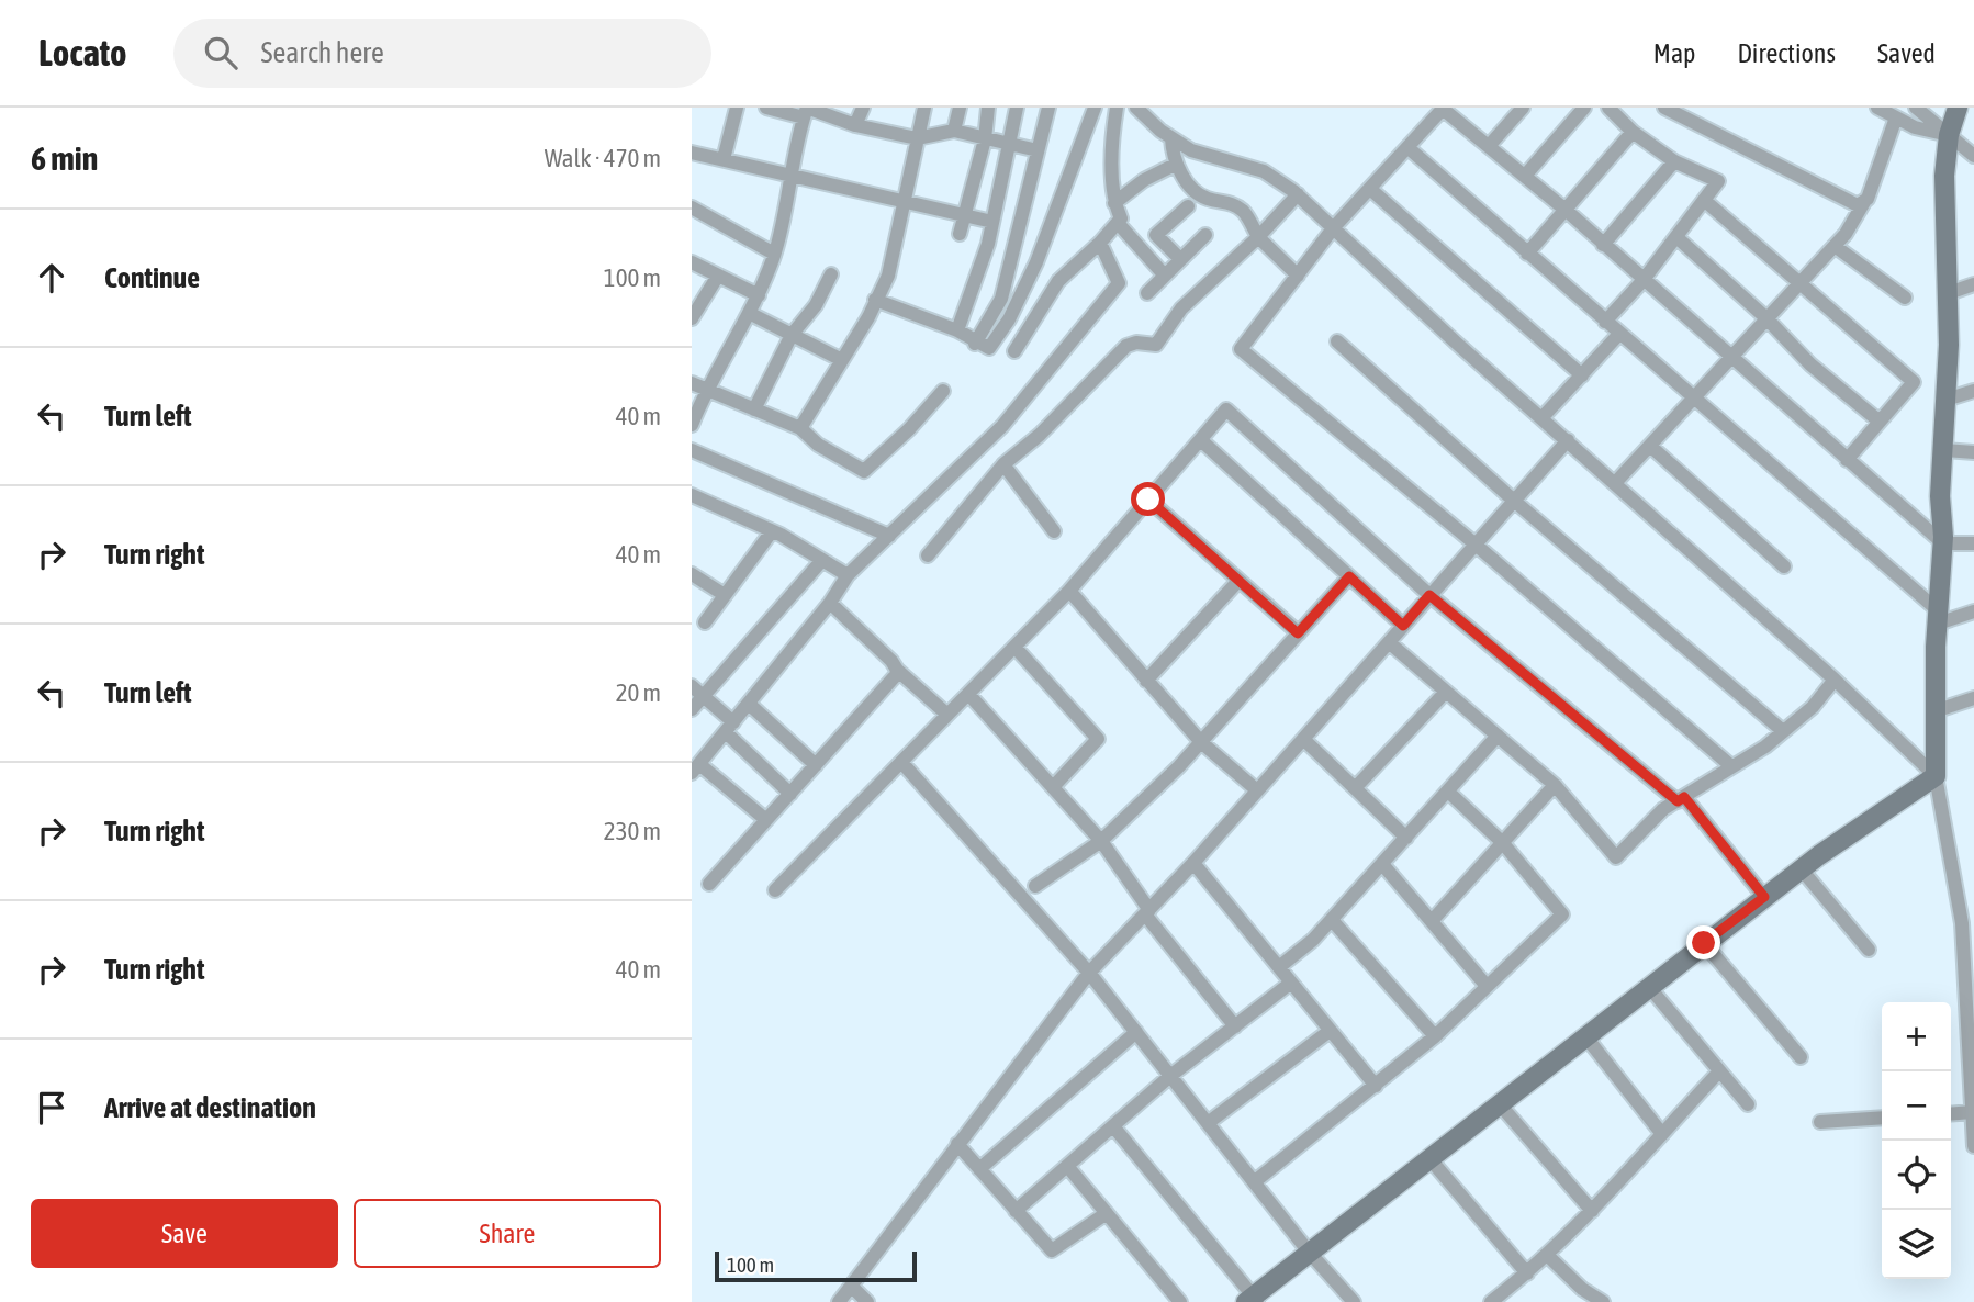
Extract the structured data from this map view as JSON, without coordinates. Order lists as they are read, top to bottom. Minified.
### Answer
{"scale_bar":"100 m","page":{"header":"Locato","search":"Search here","nav":["Map","Directions","Saved"],"heading":["6 min","Walk · 470 m"],"list":[["Continue","100 m"],["Turn left","40 m"],["Turn right","40 m"],["Turn left","20 m"],["Turn right","230 m"],["Turn right","40 m"],"Arrive at destination"],"map_buttons":["+","−"],"buttons":["Save","Share"],"scale":"100 m"}}
